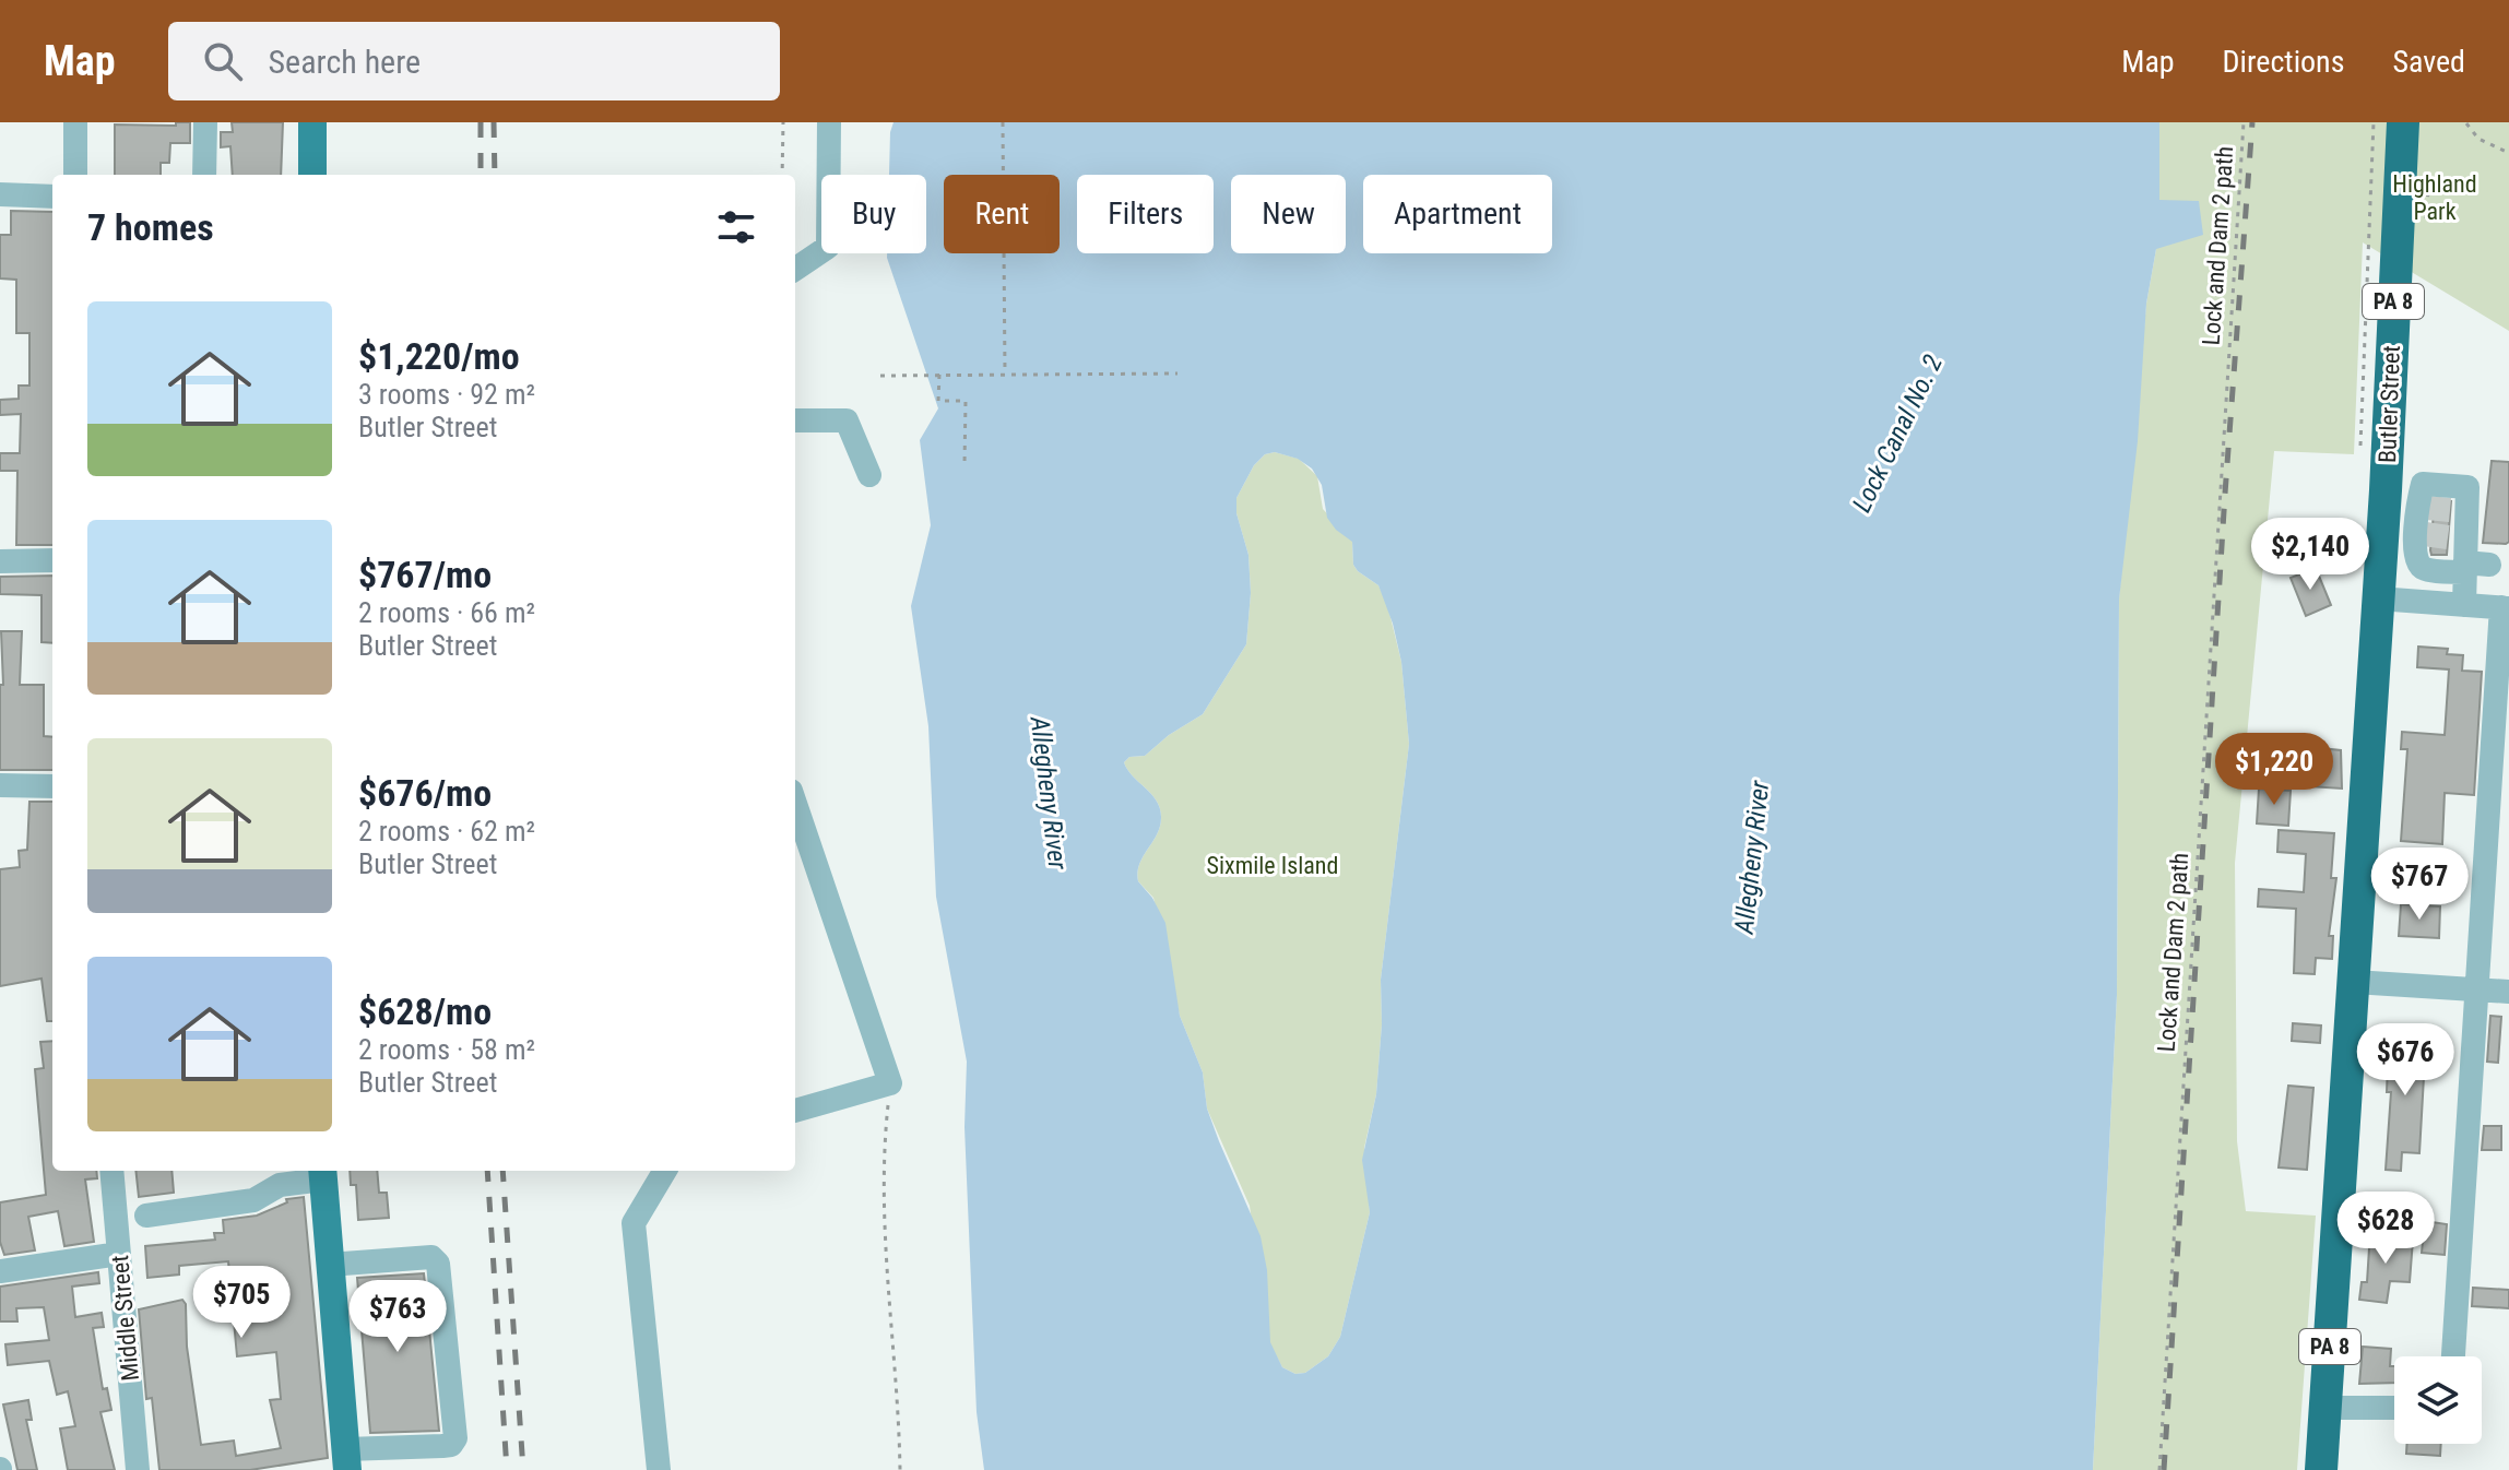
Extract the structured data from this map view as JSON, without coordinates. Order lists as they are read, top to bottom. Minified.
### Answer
{"streets":{"highway":["PA 8","Butler Street"],"street":["Middle Street"],"path":["Lock and Dam 2 path"]},"water":["Lock Canal No. 2","Allegheny River"],"parks":["Highland Park","Sixmile Island"],"page":{"header":"Map","search":"Search here","nav":["Map","Directions","Saved"],"chip":["Buy","Rent","Filters","New","Apartment"],"heading":"7 homes","list":[{"name":"$1,220/mo","note":"3 rooms · 92 m² · Butler Street"},{"name":"$767/mo","note":"2 rooms · 66 m² · Butler Street"},{"name":"$676/mo","note":"2 rooms · 62 m² · Butler Street"},{"name":"$628/mo","note":"2 rooms · 58 m² · Butler Street"}],"price":["$2,140","$1,220","$767","$676","$628","$705","$763"]}}
